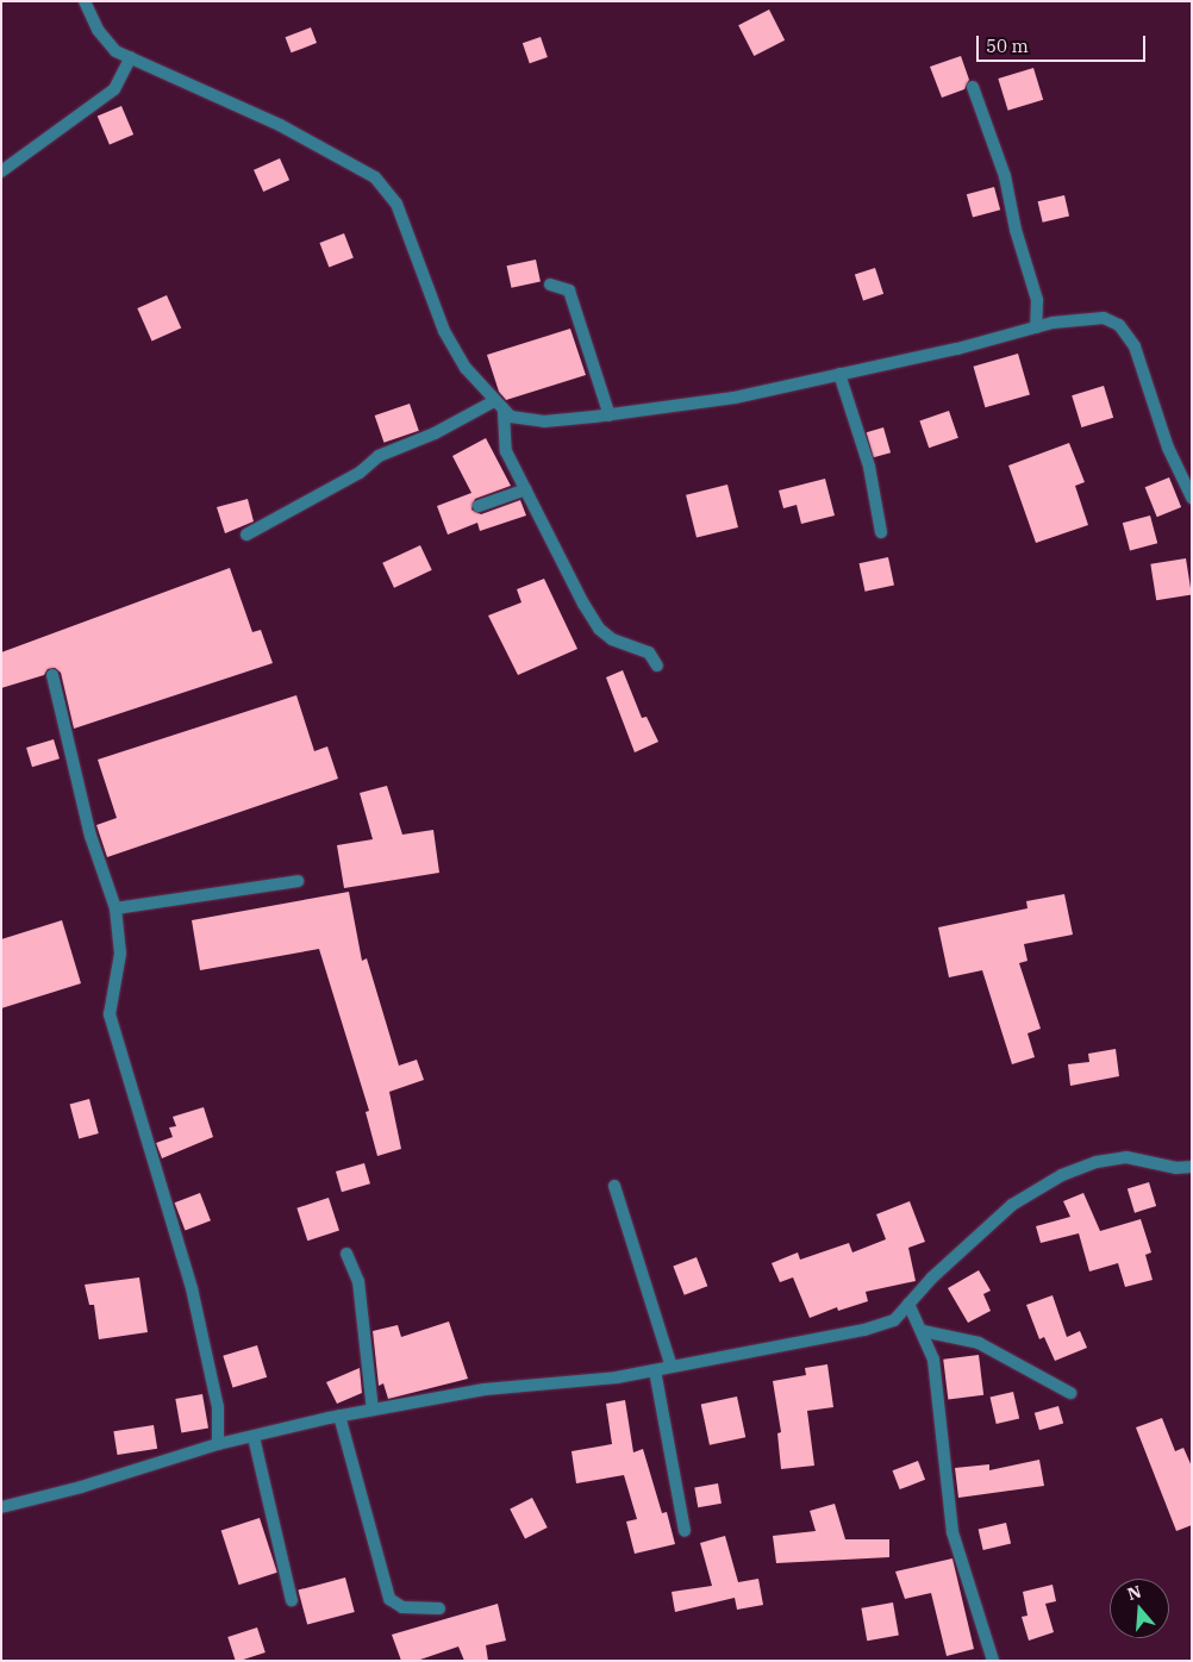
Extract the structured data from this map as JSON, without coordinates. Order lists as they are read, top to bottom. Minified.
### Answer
{"scale_bar":"50 m","north":"top"}
